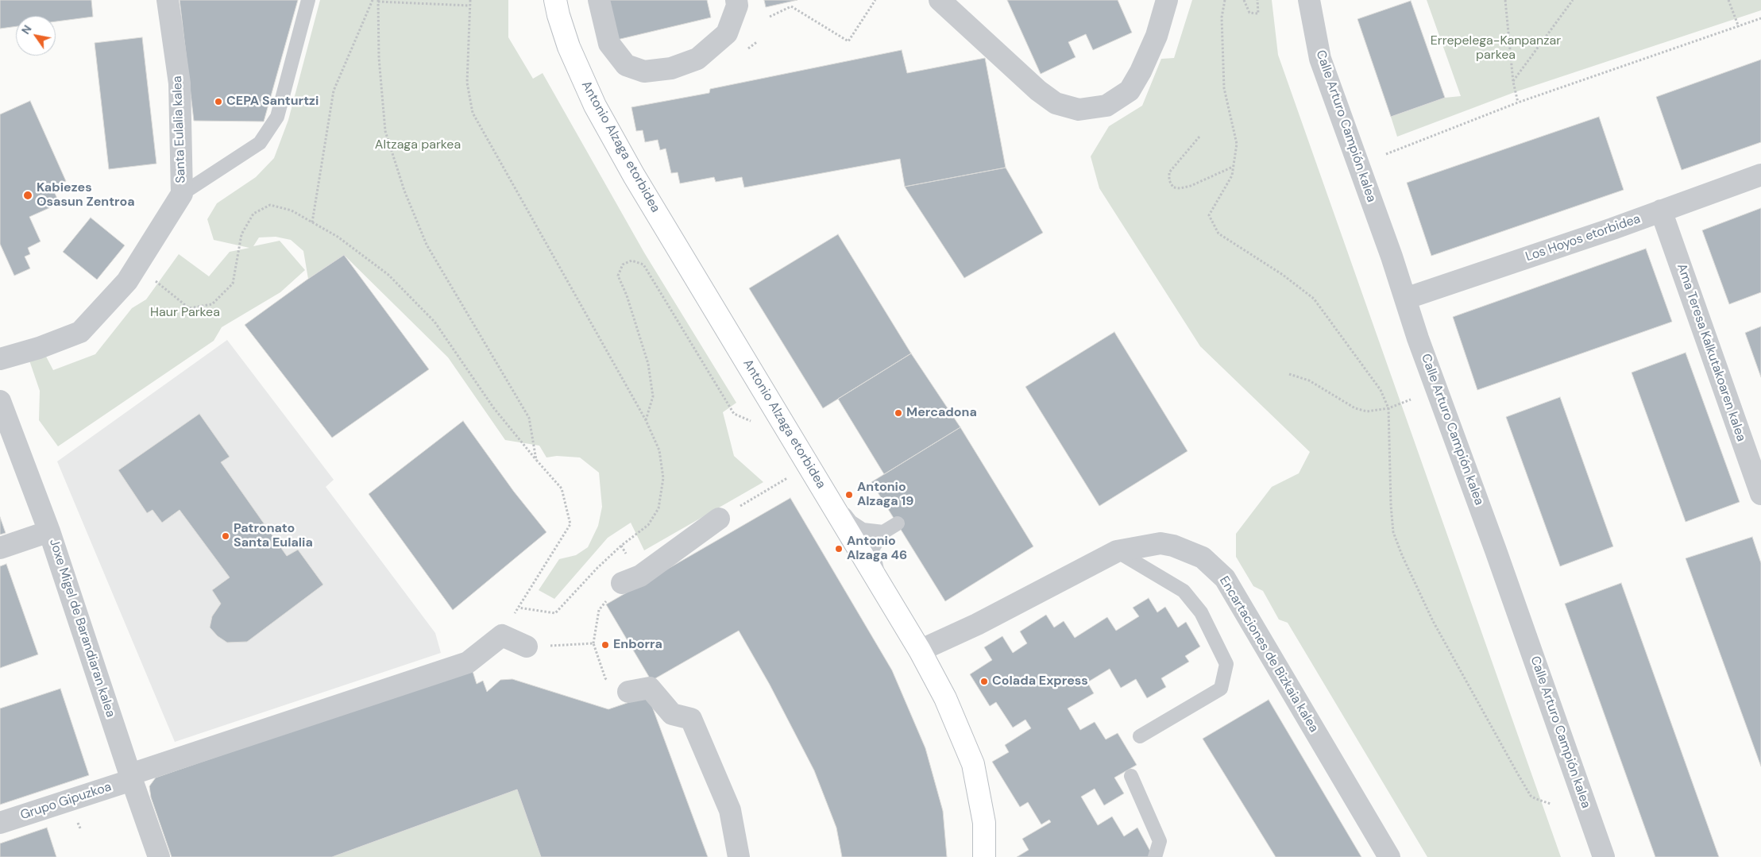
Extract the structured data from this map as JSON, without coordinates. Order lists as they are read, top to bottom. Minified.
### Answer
{"streets":{"street":["Calle Arturo Campión kalea","Santa Eulalia kalea","Antonio Alzaga etorbidea","Los Hoyos etorbidea","Ama Teresa Kalkutakoaren kalea","Joxe Migel de Barandiaran kalea","Encartaciones de Bizkaia kalea","Grupo Gipuzkoa"]},"crossings":[["Calle Arturo Campión kalea","Los Hoyos etorbidea"],["Antonio Alzaga etorbidea","Encartaciones de Bizkaia kalea"],["Los Hoyos etorbidea","Ama Teresa Kalkutakoaren kalea"],["Joxe Migel de Barandiaran kalea","Grupo Gipuzkoa"]],"parks":["Errepelega-Kanpanzar parkea","Altzaga parkea","Haur Parkea"],"places":["CEPA Santurtzi","Kabiezes Osasun Zentroa","Mercadona","Antonio Alzaga 19","Patronato Santa Eulalia","Antonio Alzaga 46","Enborra","Colada Express"],"north":"top left"}
